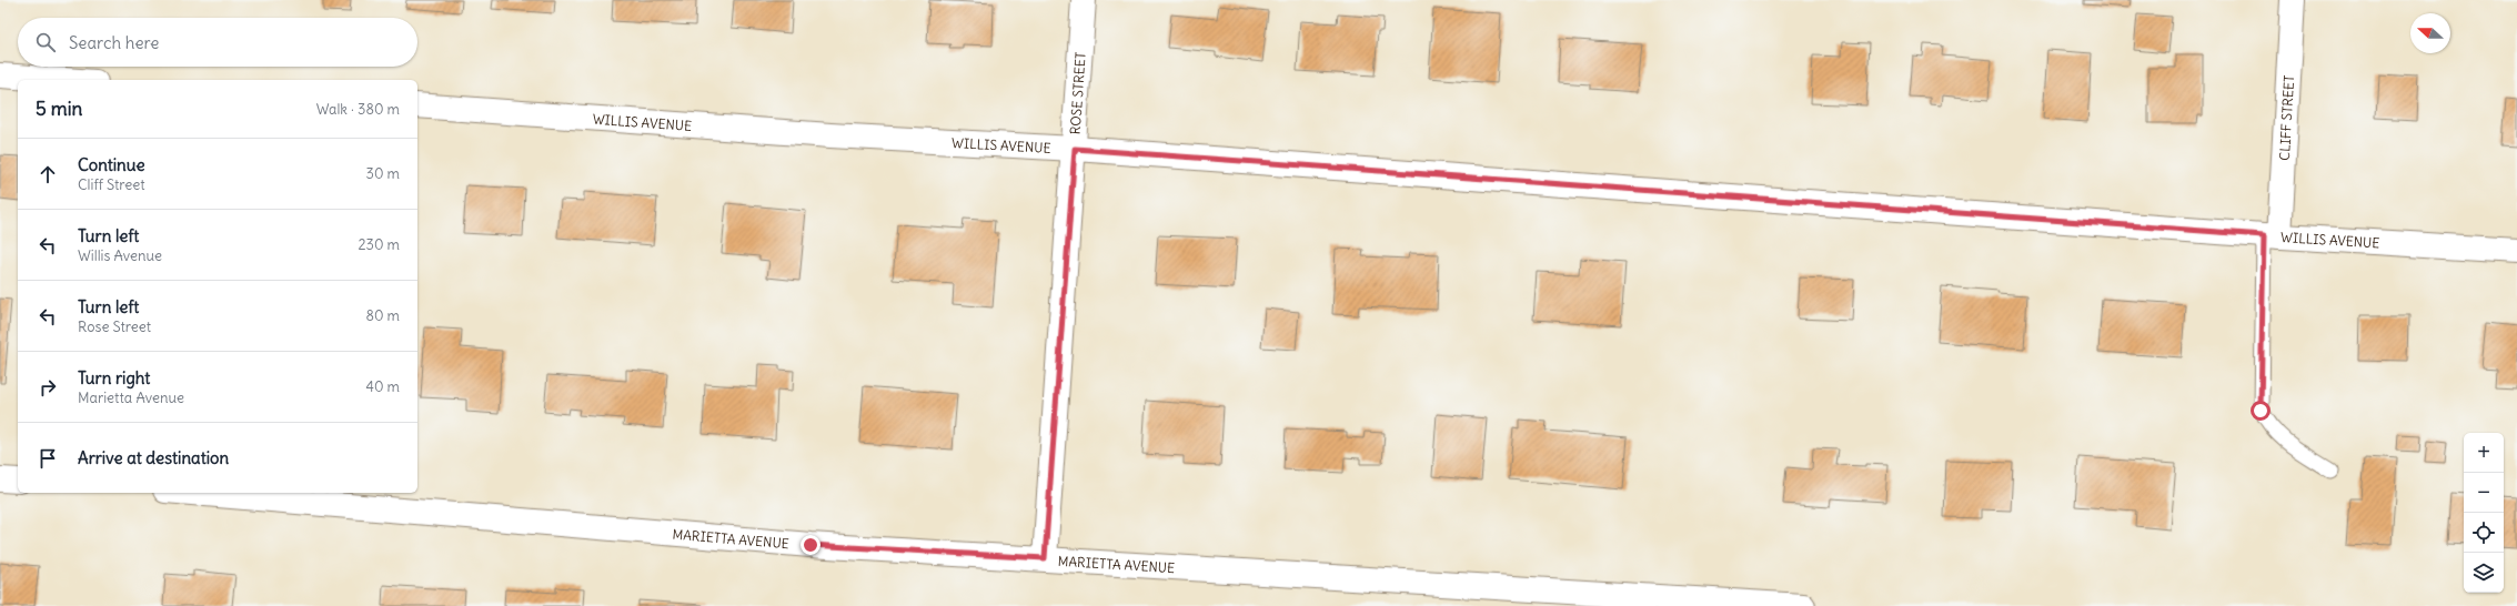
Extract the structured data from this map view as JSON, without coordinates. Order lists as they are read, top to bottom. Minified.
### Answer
{"streets":{"street":["ROSE STREET","CLIFF STREET","WILLIS AVENUE","MARIETTA AVENUE"]},"crossings":[["ROSE STREET","WILLIS AVENUE"],["ROSE STREET","MARIETTA AVENUE"],["CLIFF STREET","WILLIS AVENUE"]],"north":"left","page":{"search":"Search here","heading":["5 min","Walk · 380 m"],"list":[["Continue","Cliff Street","30 m"],["Turn left","Willis Avenue","230 m"],["Turn left","Rose Street","80 m"],["Turn right","Marietta Avenue","40 m"],"Arrive at destination"],"map_buttons":["+","−"]}}
